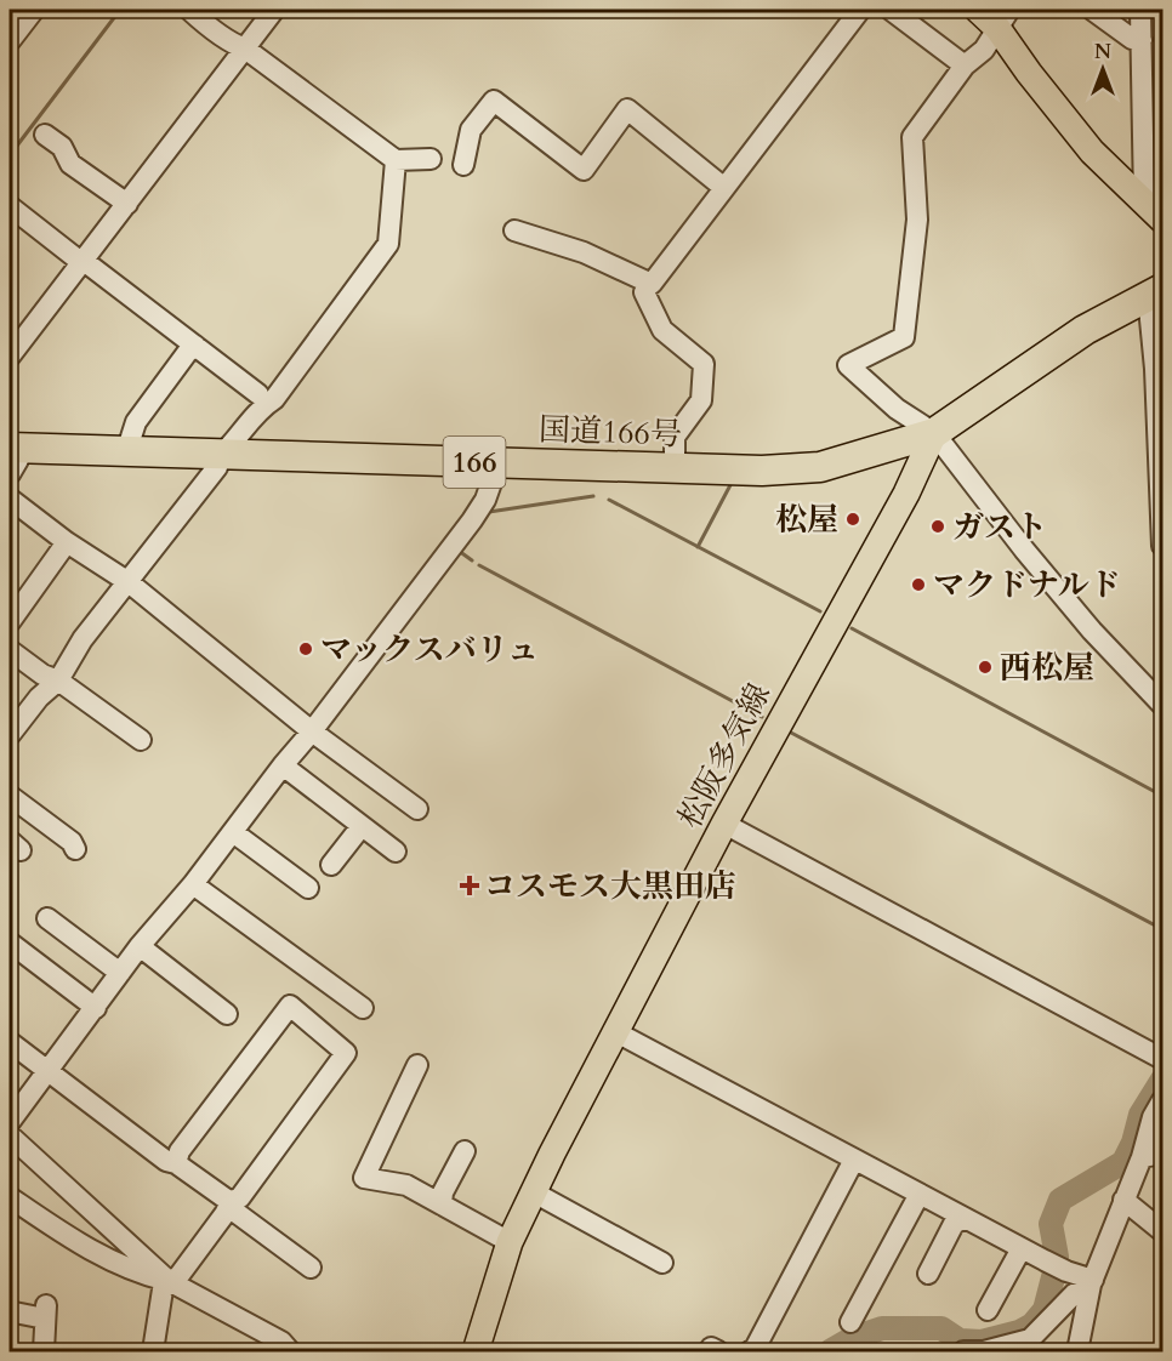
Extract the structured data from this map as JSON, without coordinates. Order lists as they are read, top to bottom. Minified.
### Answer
{"streets":{"highway":["国道166号","166"],"main road":["松阪多気線"]},"crossings":[["国道166号","松阪多気線"]],"places":{"other":["松屋","ガスト","マクドナルド","マックスバリュ","西松屋"],"health":["コスモス大黒田店"]},"north":"top"}
